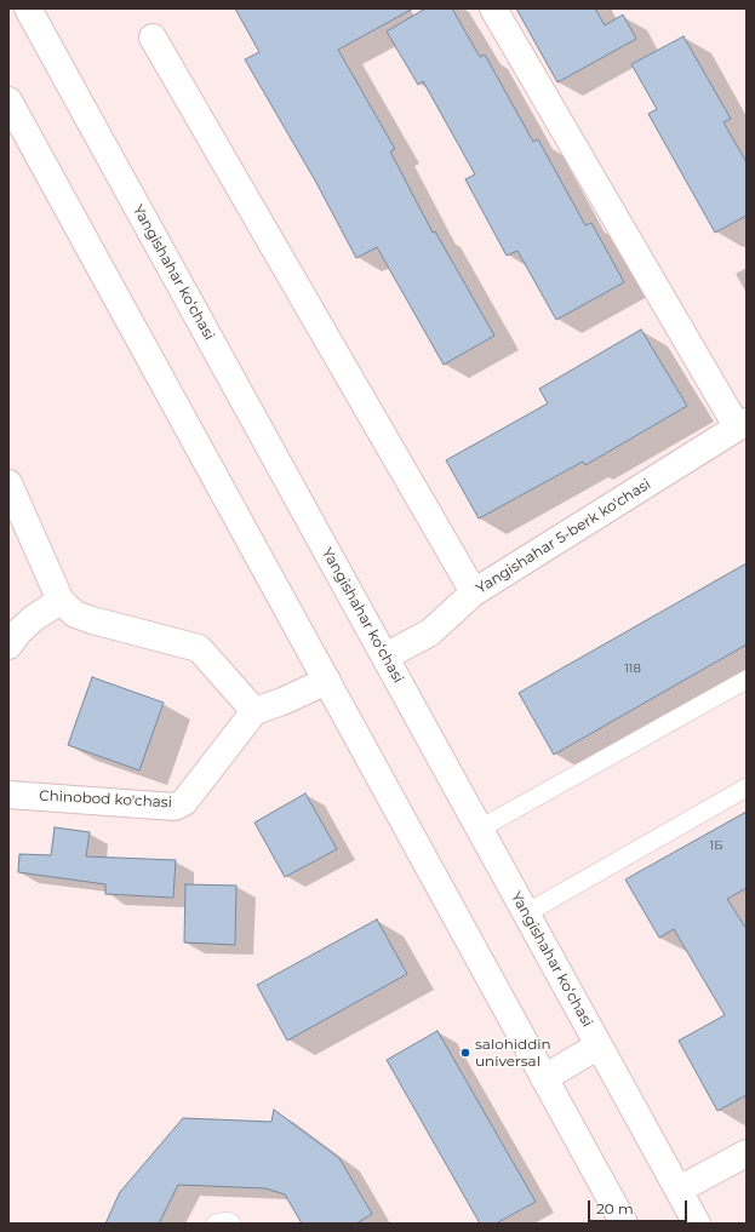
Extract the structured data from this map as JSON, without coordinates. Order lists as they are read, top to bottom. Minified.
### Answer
{"streets":{"main road":["Yangishahar ko‘chasi","Yangishahar 5-berk ko'chasi","Chinobod ko'chasi"]},"crossings":[["Yangishahar ko‘chasi","Yangishahar 5-berk ko'chasi"]],"places":["salohiddin universal"],"house_numbers":["118","1Б"],"scale_bar":"20 m"}
